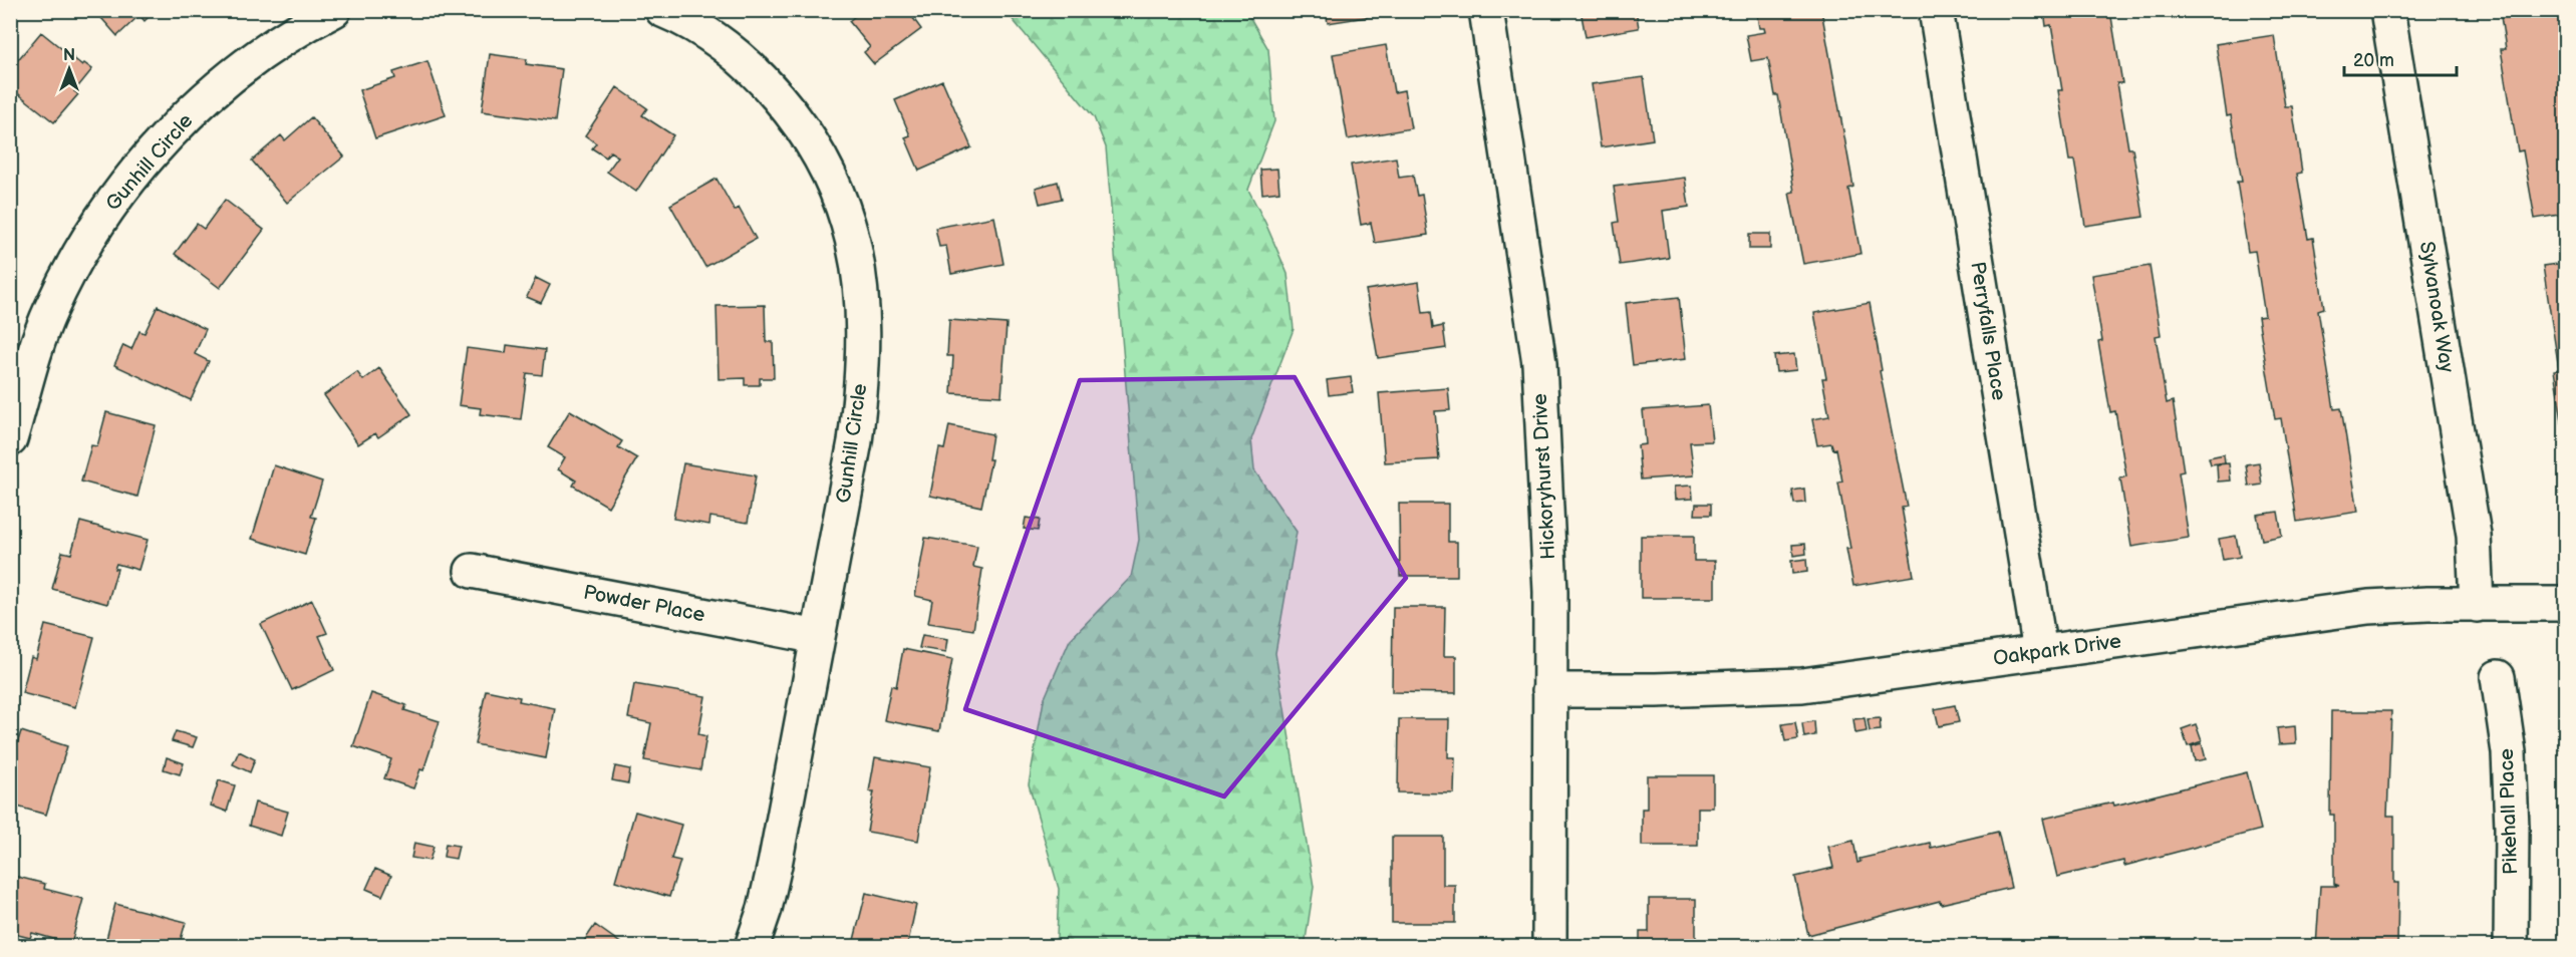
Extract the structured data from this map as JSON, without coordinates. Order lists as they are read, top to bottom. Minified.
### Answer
{"streets":{"street":["Gunhill Circle","Sylvanoak Way","Perryfalls Place","Hickoryhurst Drive","Powder Place","Oakpark Drive","Pikehall Place"]},"crossings":[["Gunhill Circle","Powder Place"],["Sylvanoak Way","Oakpark Drive"],["Perryfalls Place","Oakpark Drive"],["Hickoryhurst Drive","Oakpark Drive"]],"scale_bar":"20 m","north":"top"}
